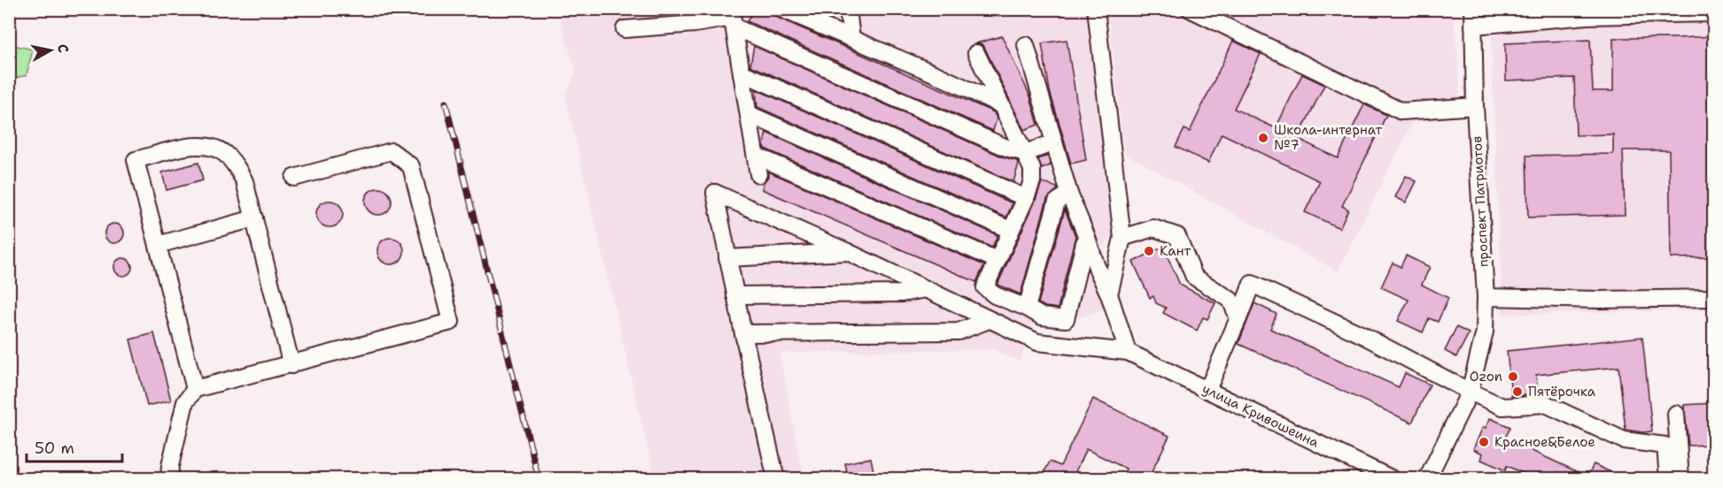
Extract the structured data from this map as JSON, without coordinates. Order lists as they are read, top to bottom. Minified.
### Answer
{"streets":{"street":["проспект Патриотов","улица Кривошеина"]},"places":["Школа-интернат №7","Кант","Ozon","Пятёрочка","Красное&Белое"],"scale_bar":"50 m","north":"right"}
